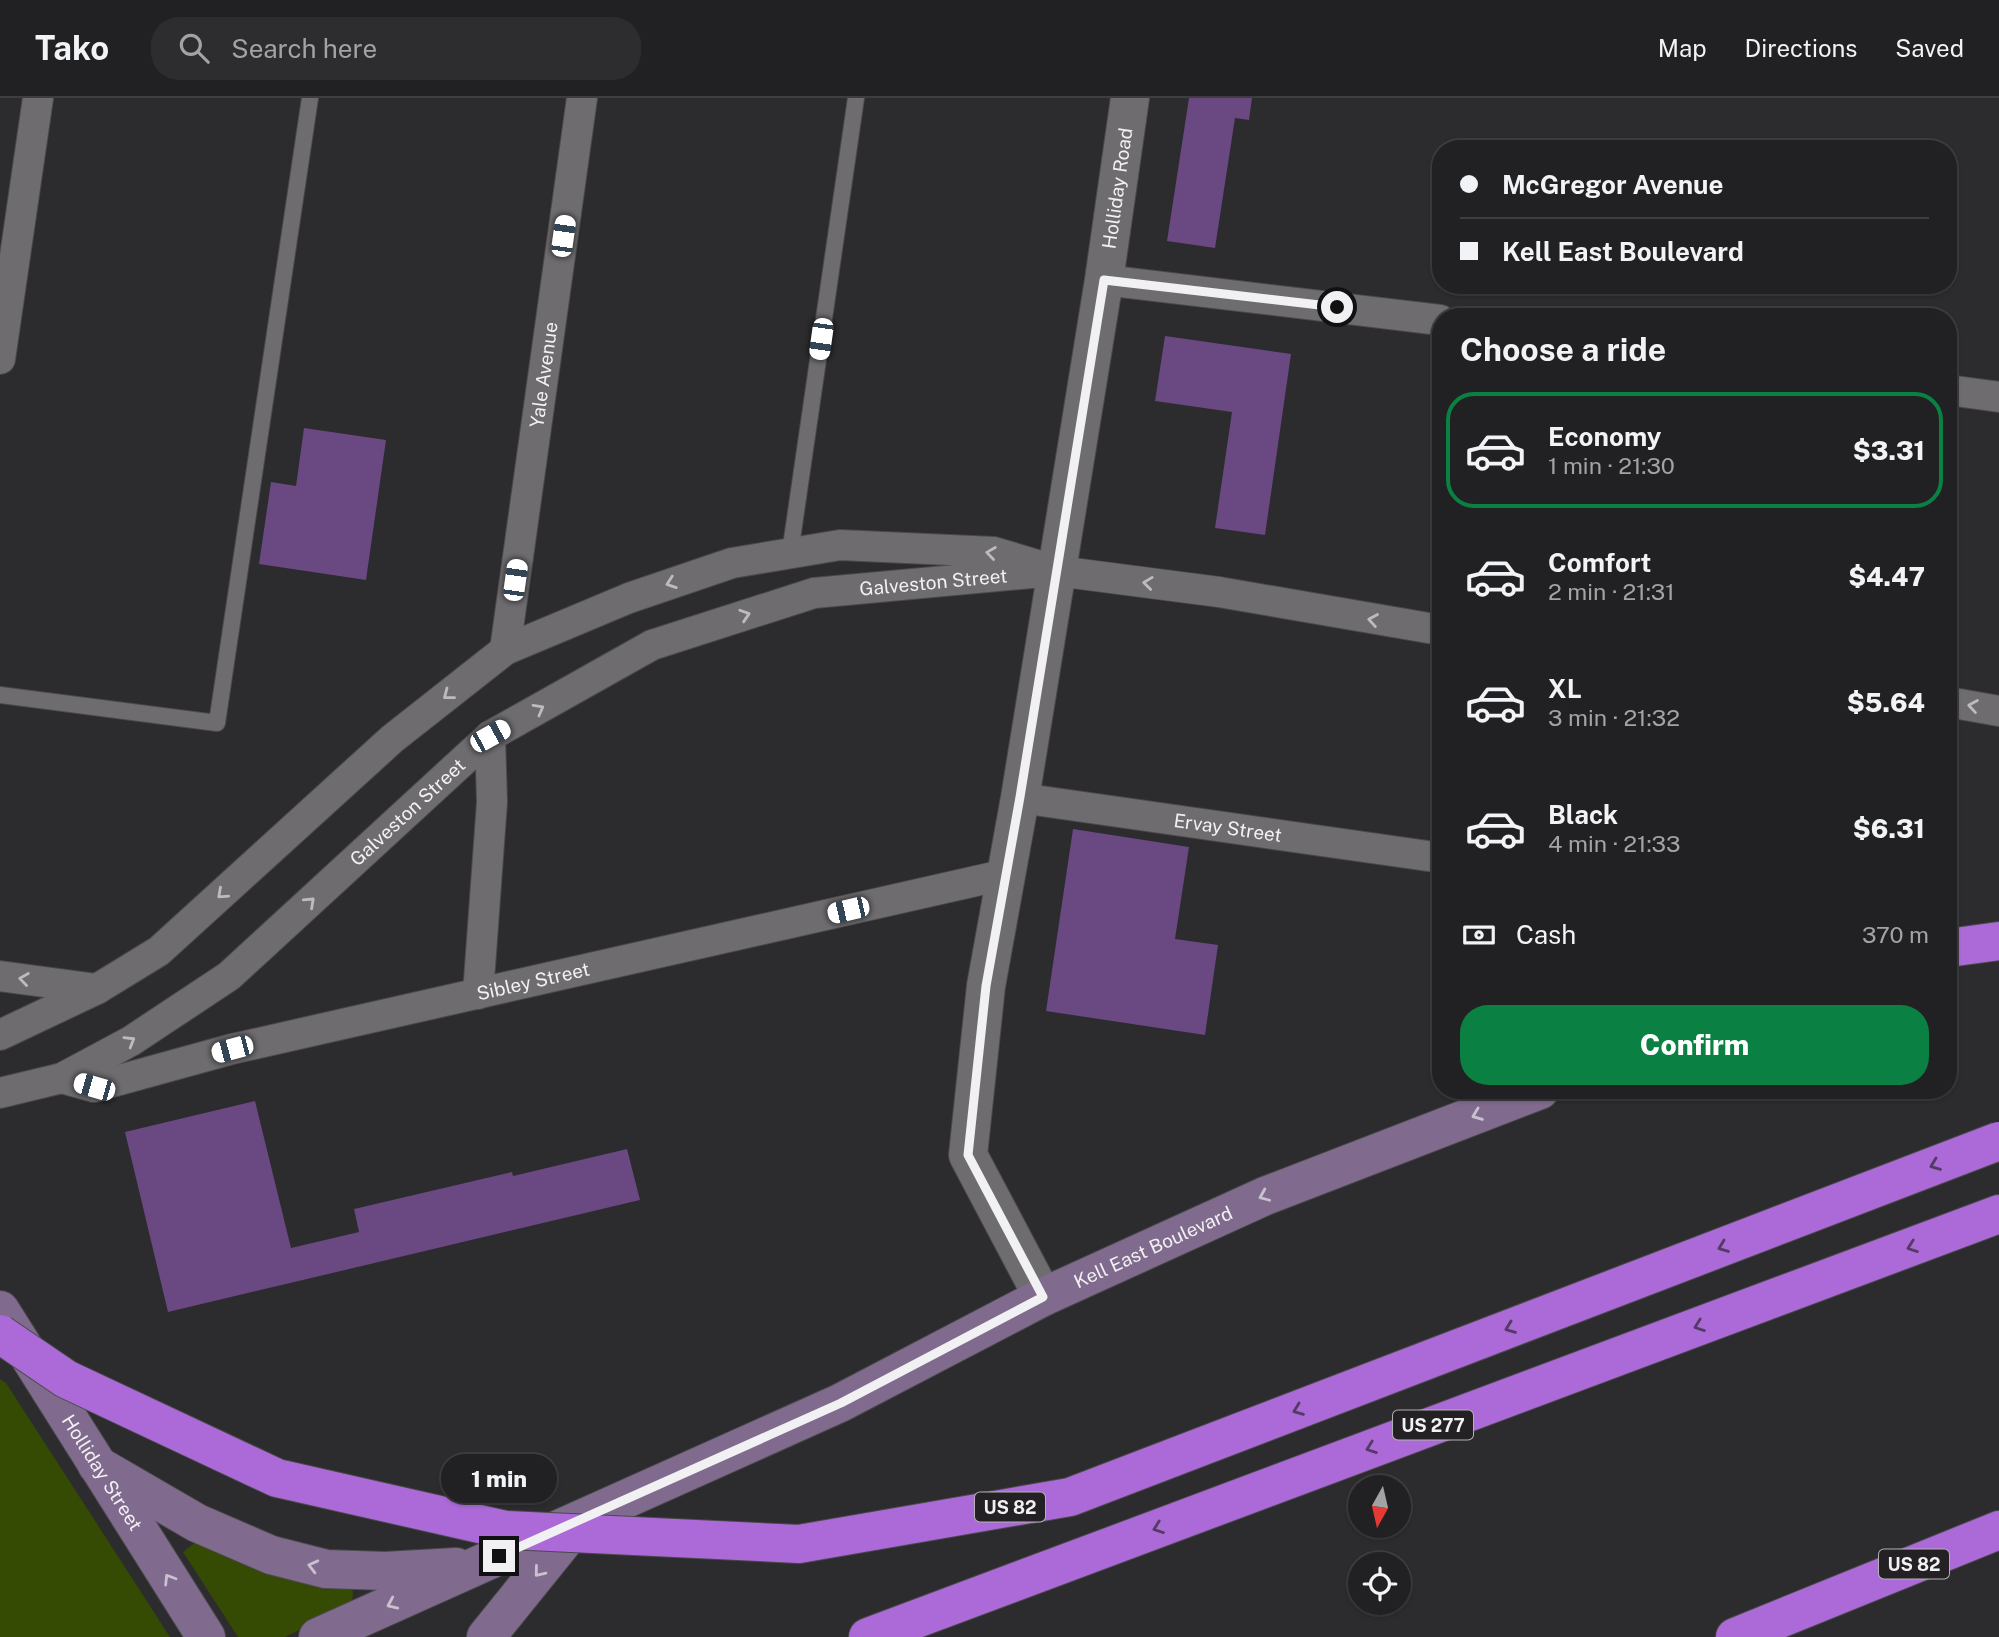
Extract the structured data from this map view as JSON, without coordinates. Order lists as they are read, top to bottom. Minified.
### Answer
{"streets":{"highway":["US 277","US 82"],"main road":["Kell East Boulevard","Holliday Street"],"street":["Holliday Road","Yale Avenue","Galveston Street","Ervay Street","Sibley Street"]},"crossings":[["Holliday Road","Galveston Street"],["Holliday Road","Ervay Street"],["Holliday Road","Sibley Street"],["Holliday Road","Kell East Boulevard"],["Yale Avenue","Galveston Street"],["Galveston Street","Sibley Street"]],"one_way":["Kell East Boulevard","Holliday Street"],"north":"bottom","page":{"header":"Tako","search":"Search here","nav":["Map","Directions","Saved"],"banner":["McGregor Avenue","Kell East Boulevard"],"heading":"Choose a ride","list":[{"name":"Economy","note":"1 min · 21:30","value":"$3.31"},{"name":"Comfort","note":"2 min · 21:31","value":"$4.47"},{"name":"XL","note":"3 min · 21:32","value":"$5.64"},{"name":"Black","note":"4 min · 21:33","value":"$6.31"}],"pay":["Cash","370 m"],"buttons":"Confirm","bubble":"1 min"}}
